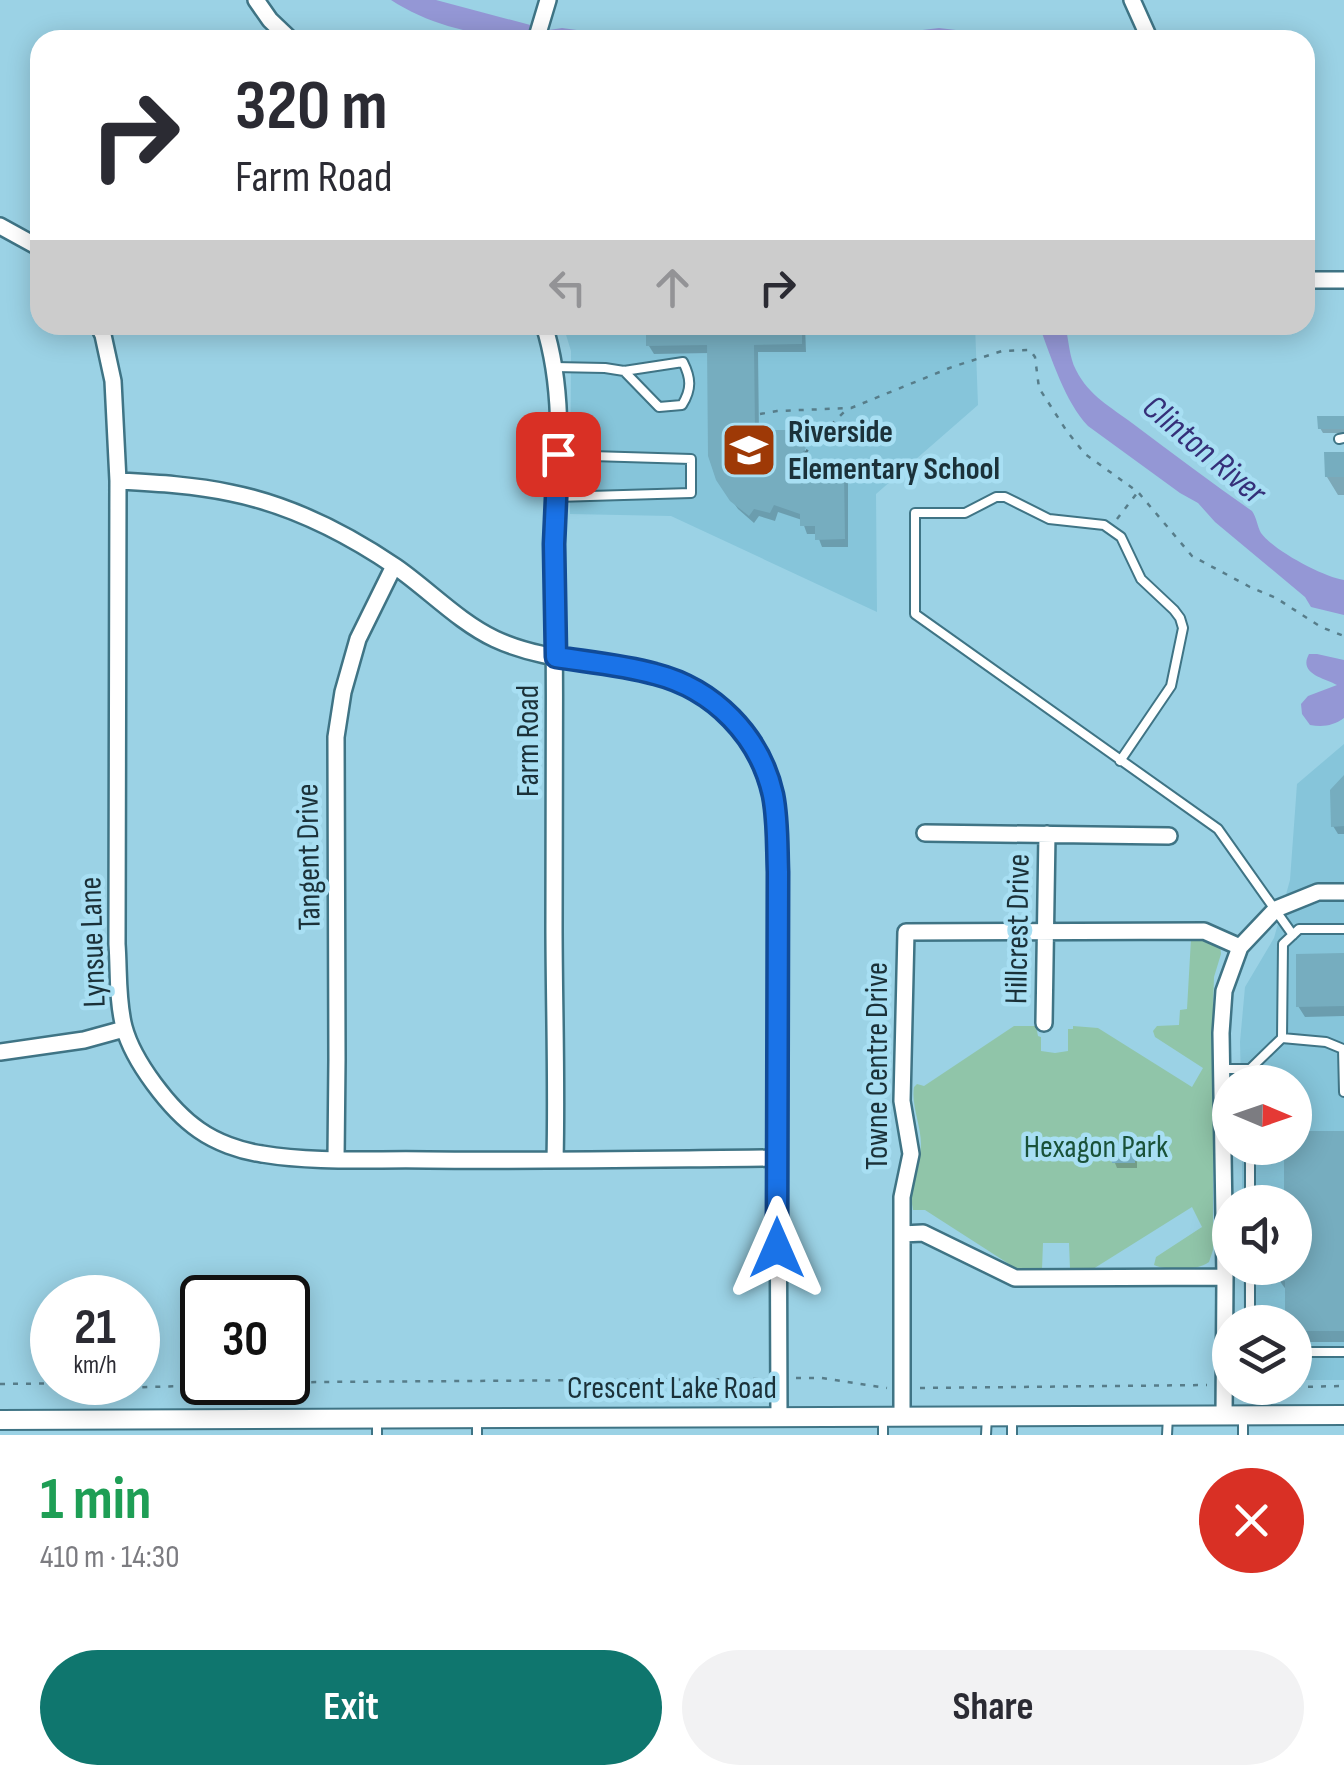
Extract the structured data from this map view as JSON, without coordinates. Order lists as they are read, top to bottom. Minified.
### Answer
{"streets":{"street":["Farm Road","Tangent Drive","Hillcrest Drive","Lynsue Lane","Towne Centre Drive","Crescent Lake Road"]},"crossings":[["Farm Road","Lynsue Lane"],["Tangent Drive","Lynsue Lane"],["Hillcrest Drive","Towne Centre Drive"],["Towne Centre Drive","Crescent Lake Road"]],"water":["Clinton River"],"parks":["Hexagon Park"],"places":{"school or university":["Riverside Elementary School"]},"north":"right","page":{"turn":["320 m","Farm Road"],"speed":"21 km/h","limit":"30","heading":["1 min","410 m · 14:30"],"buttons":["Exit","Share"]}}
